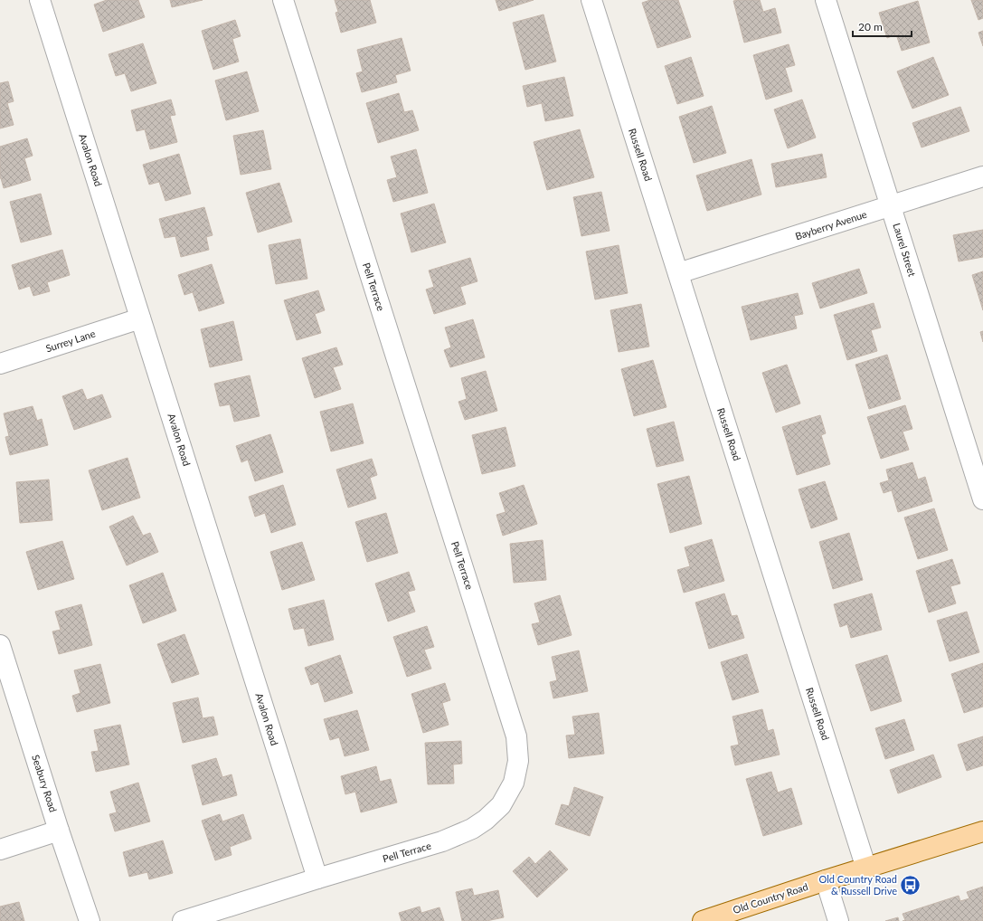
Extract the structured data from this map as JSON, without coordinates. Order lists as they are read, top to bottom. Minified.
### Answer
{"streets":{"main road":["Old Country Road"],"street":["Russell Road","Avalon Road","Bayberry Avenue","Laurel Street","Pell Terrace","Surrey Lane","Seabury Road"]},"crossings":[["Russell Road","Bayberry Avenue"],["Russell Road","Old Country Road"],["Avalon Road","Pell Terrace"],["Avalon Road","Surrey Lane"],["Bayberry Avenue","Laurel Street"]],"places":{"bus stop":["Old Country Road & Russell Drive"]},"scale_bar":"20 m"}
